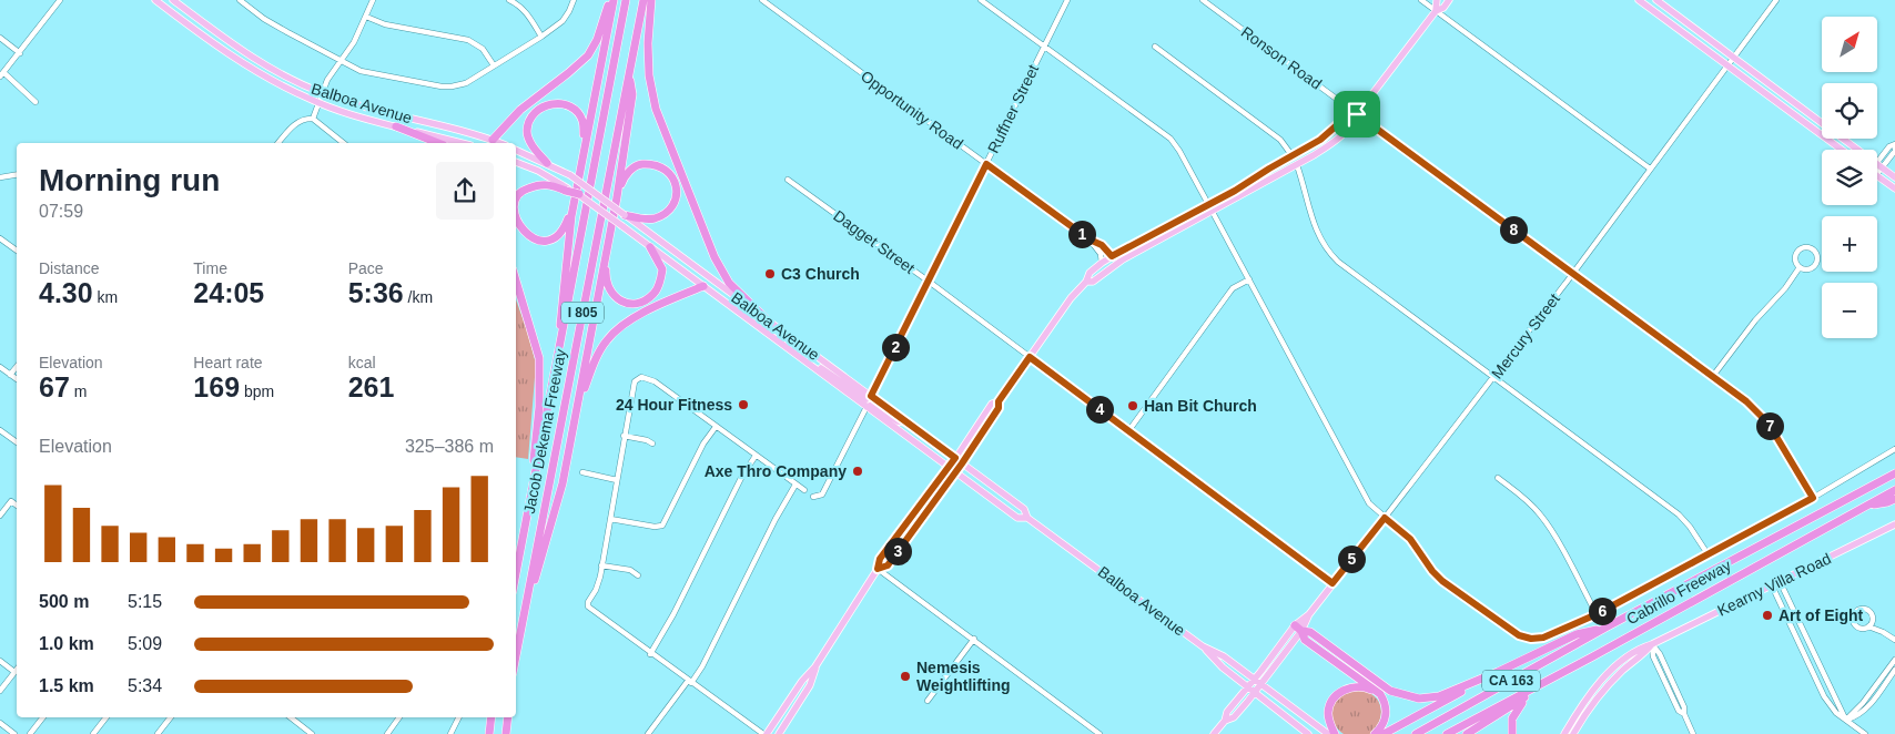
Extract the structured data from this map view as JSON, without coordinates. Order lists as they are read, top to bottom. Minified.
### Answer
{"streets":{"highway":["I 805","Jacob Dekema Freeway","Cabrillo Freeway","CA 163"],"main road":["Balboa Avenue","Mercury Street","Kearny Villa Road"],"street":["Ronson Road","Ruffner Street","Opportunity Road","Dagget Street"]},"crossings":[["Ronson Road","Mercury Street"],["Balboa Avenue","Ruffner Street"],["Balboa Avenue","Mercury Street"],["Ruffner Street","Opportunity Road"],["Ruffner Street","Dagget Street"],["Dagget Street","Mercury Street"]],"places":["C3 Church","24 Hour Fitness","Han Bit Church","Axe Thro Company","Art of Eight","Nemesis Weightlifting"],"north":"top right","page":{"map_buttons":["+","−"],"heading":["Morning run","07:59"],"pins":["8","1","2","4","7","3","5","6"],"stats":[["Distance","4.30 km"],["Time","24:05"],["Pace","5:36 /km"],["Elevation","67 m"],["Heart rate","169 bpm"],["kcal","261"]],"chart":["Elevation","325–386 m"],"list":[{"name":"500 m","note":"5:15"},{"name":"1.0 km","note":"5:09"},{"name":"1.5 km","note":"5:34"}]}}
